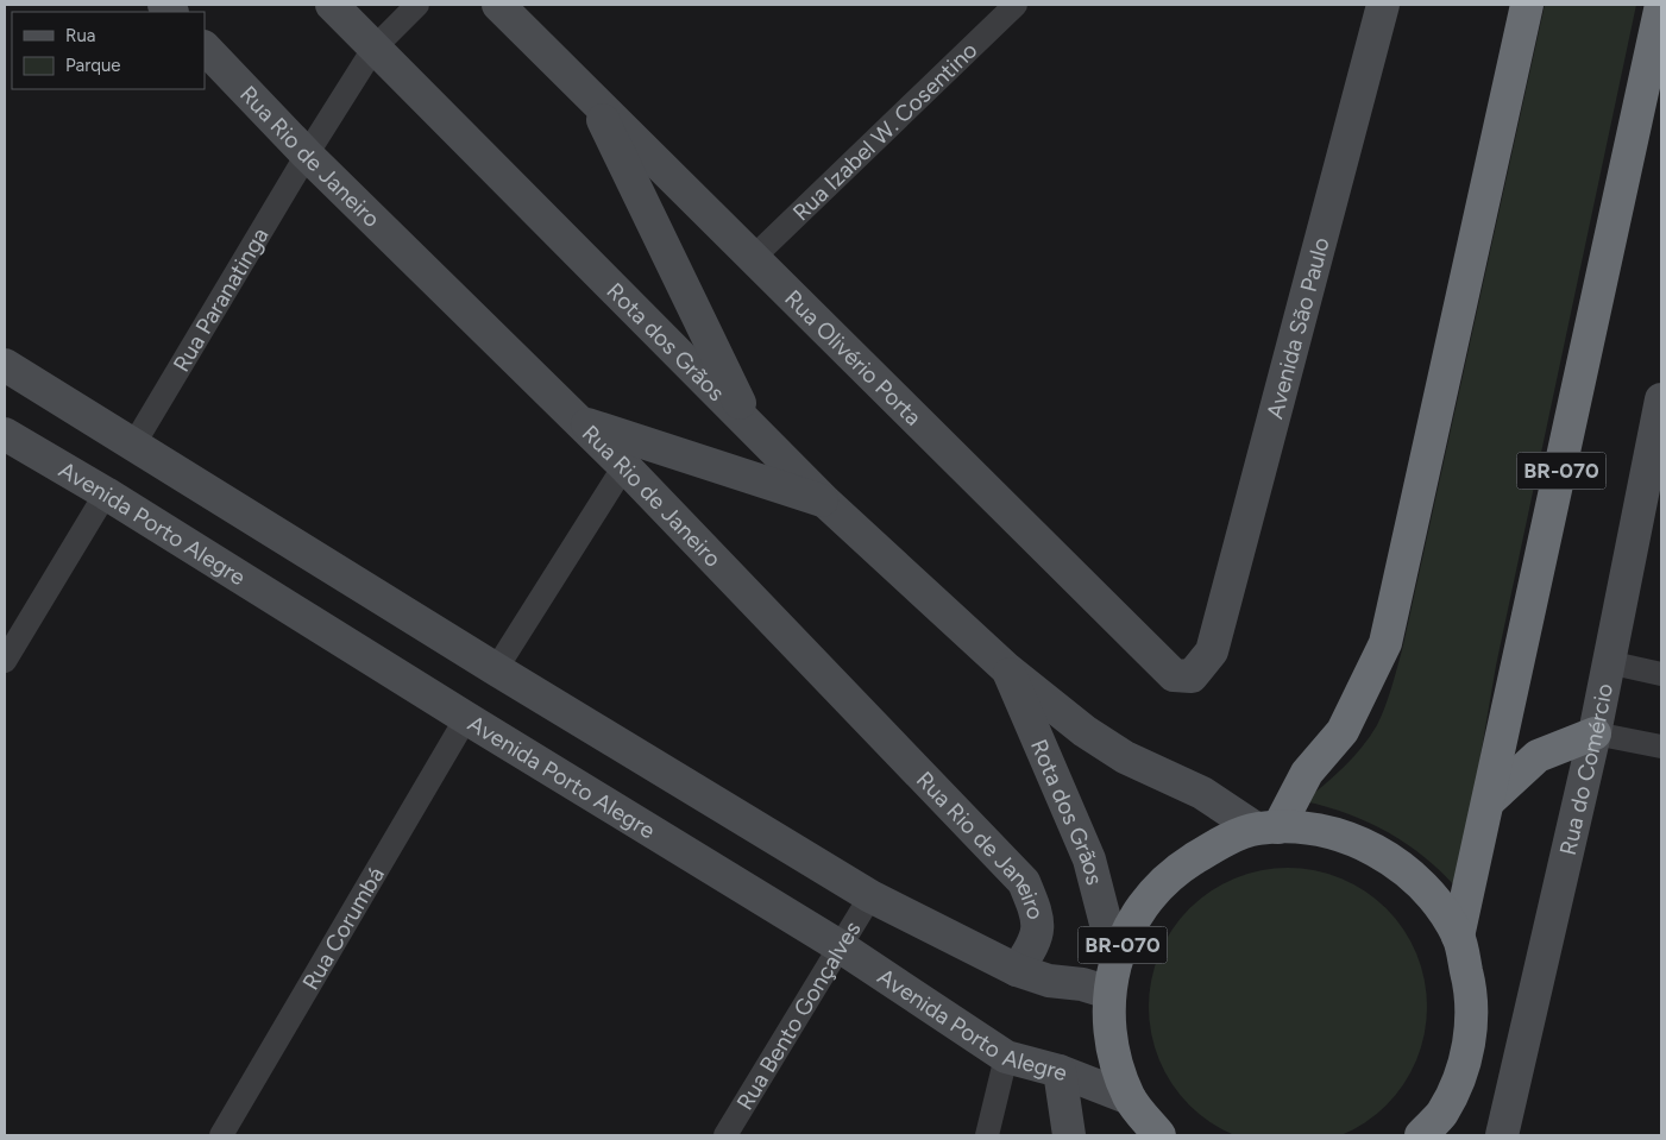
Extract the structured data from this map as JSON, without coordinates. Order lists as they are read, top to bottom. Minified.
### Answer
{"streets":{"highway":["BR-070"],"main road":["Rua Rio de Janeiro","Avenida São Paulo","Rota dos Grãos","Rua Olivério Porta","Avenida Porto Alegre","Rua do Comércio"],"street":["Rua Izabel W. Cosentino","Rua Paranatinga","Rua Corumbá","Rua Bento Gonçalves"]},"crossings":[["Rua Izabel W. Cosentino","Rua Olivério Porta"],["Rua Rio de Janeiro","Rua Paranatinga"],["Rua Paranatinga","Rota dos Grãos"],["Avenida São Paulo","Rua Olivério Porta"],["Rota dos Grãos","BR-070"],["BR-070","Avenida Porto Alegre"],["Avenida Porto Alegre","Rua Corumbá"],["Avenida Porto Alegre","Rua Bento Gonçalves"]],"legend":["Rua","Parque"]}
